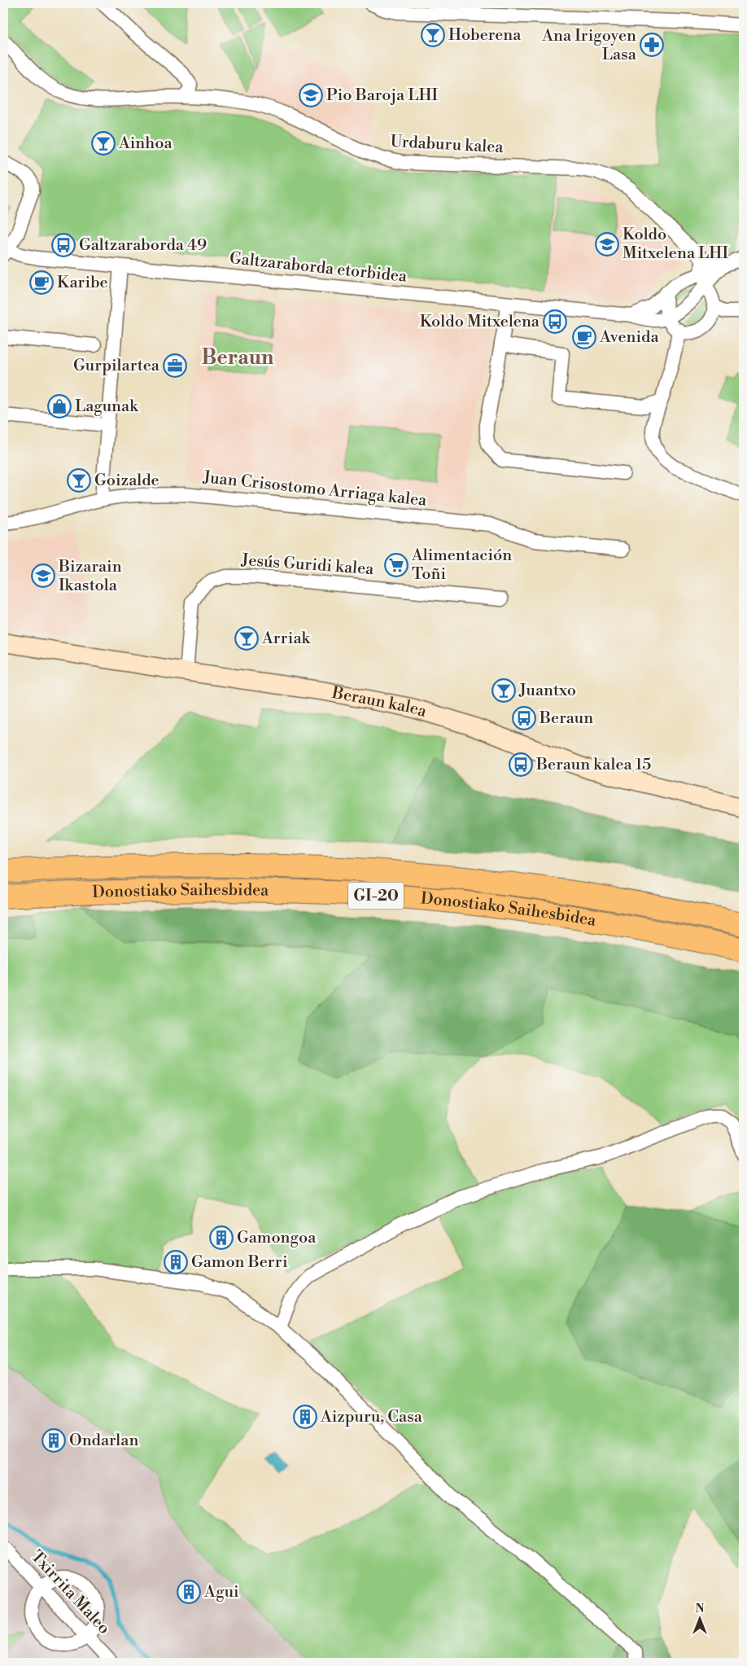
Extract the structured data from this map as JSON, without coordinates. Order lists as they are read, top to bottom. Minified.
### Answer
{"streets":{"highway":["Donostiako Saihesbidea","GI-20"],"street":["Urdaburu kalea","Galtzaraborda etorbidea","Juan Crisostomo Arriaga kalea","Jesús Guridi kalea","Beraun kalea","Txirrita Maleo"]},"crossings":[["Urdaburu kalea","Galtzaraborda etorbidea"],["Jesús Guridi kalea","Beraun kalea"]],"districts":["Beraun"],"places":{"bar":["Hoberena","Ainhoa","Goizalde","Arriak","Juantxo"],"pharmacy":["Ana Irigoyen Lasa"],"school or university":["Pio Baroja LHI","Koldo Mitxelena LHI","Bizarain Ikastola"],"bus stop":["Galtzaraborda 49","Koldo Mitxelena","Beraun","Beraun kalea 15"],"cafe":["Karibe","Avenida"],"office":["Gurpilartea"],"shop":["Lagunak"],"supermarket":["Alimentación Toñi"],"building":["Gamongoa","Gamon Berri","Aizpuru, Casa","Ondarlan","Agui"]},"north":"top"}
